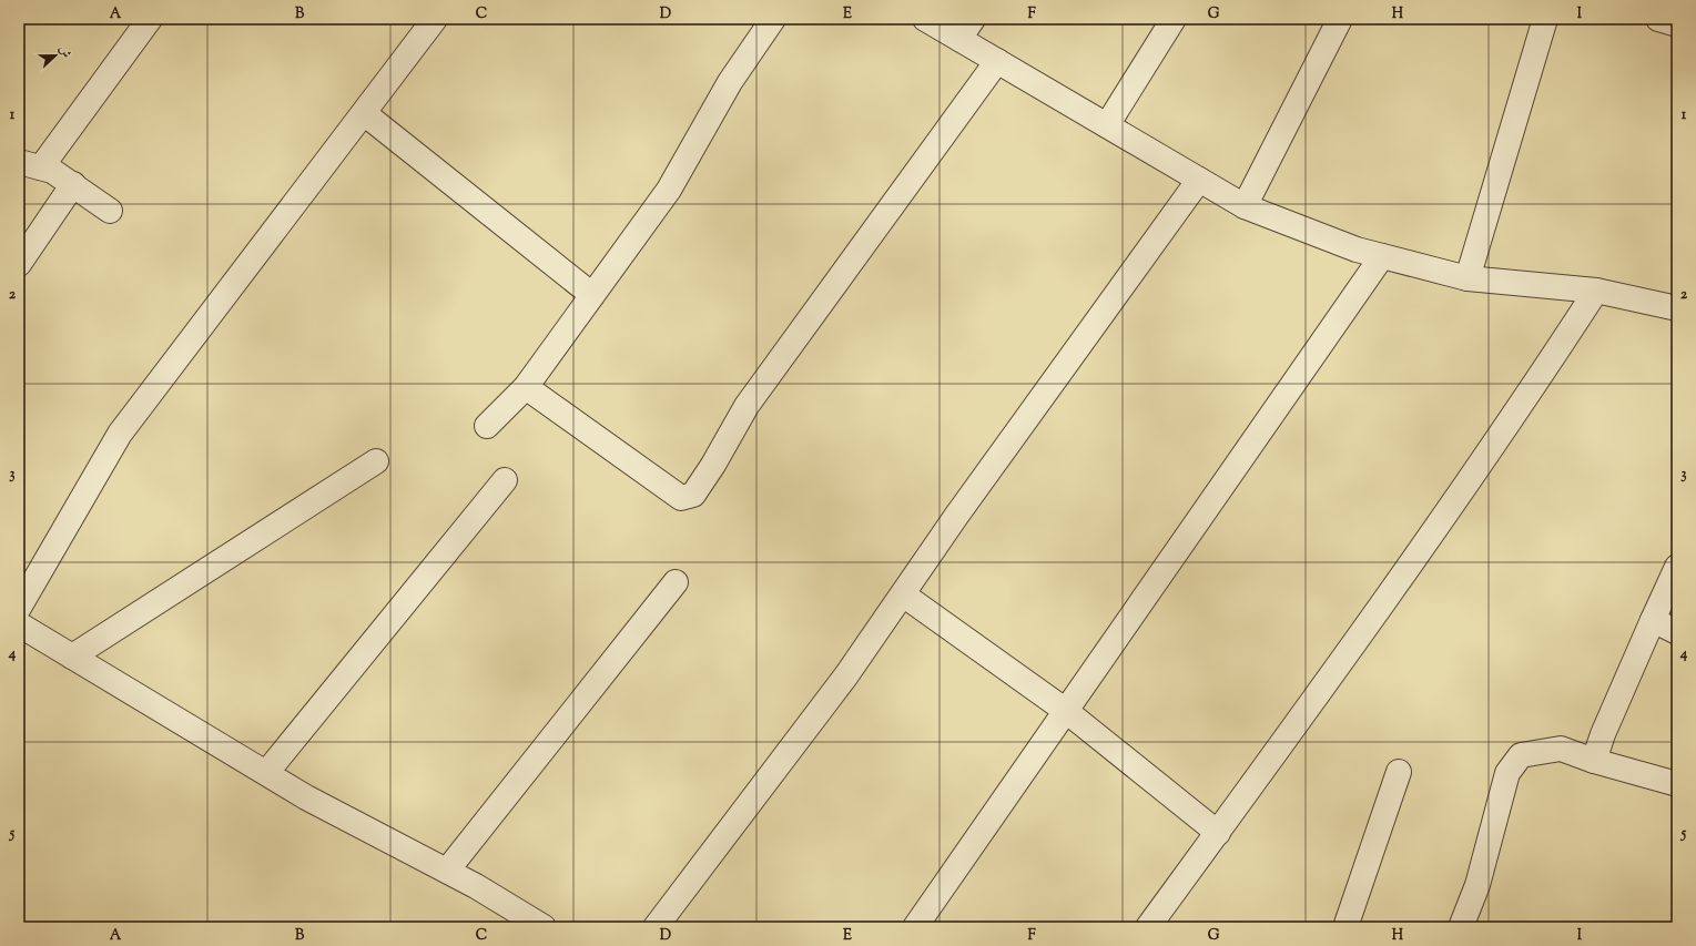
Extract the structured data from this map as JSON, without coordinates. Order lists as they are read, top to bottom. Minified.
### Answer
{"north":"right","grid":{"columns":["A","B","C","D","E","F","G","H","I"],"rows":["1","2","3","4","5"]}}
